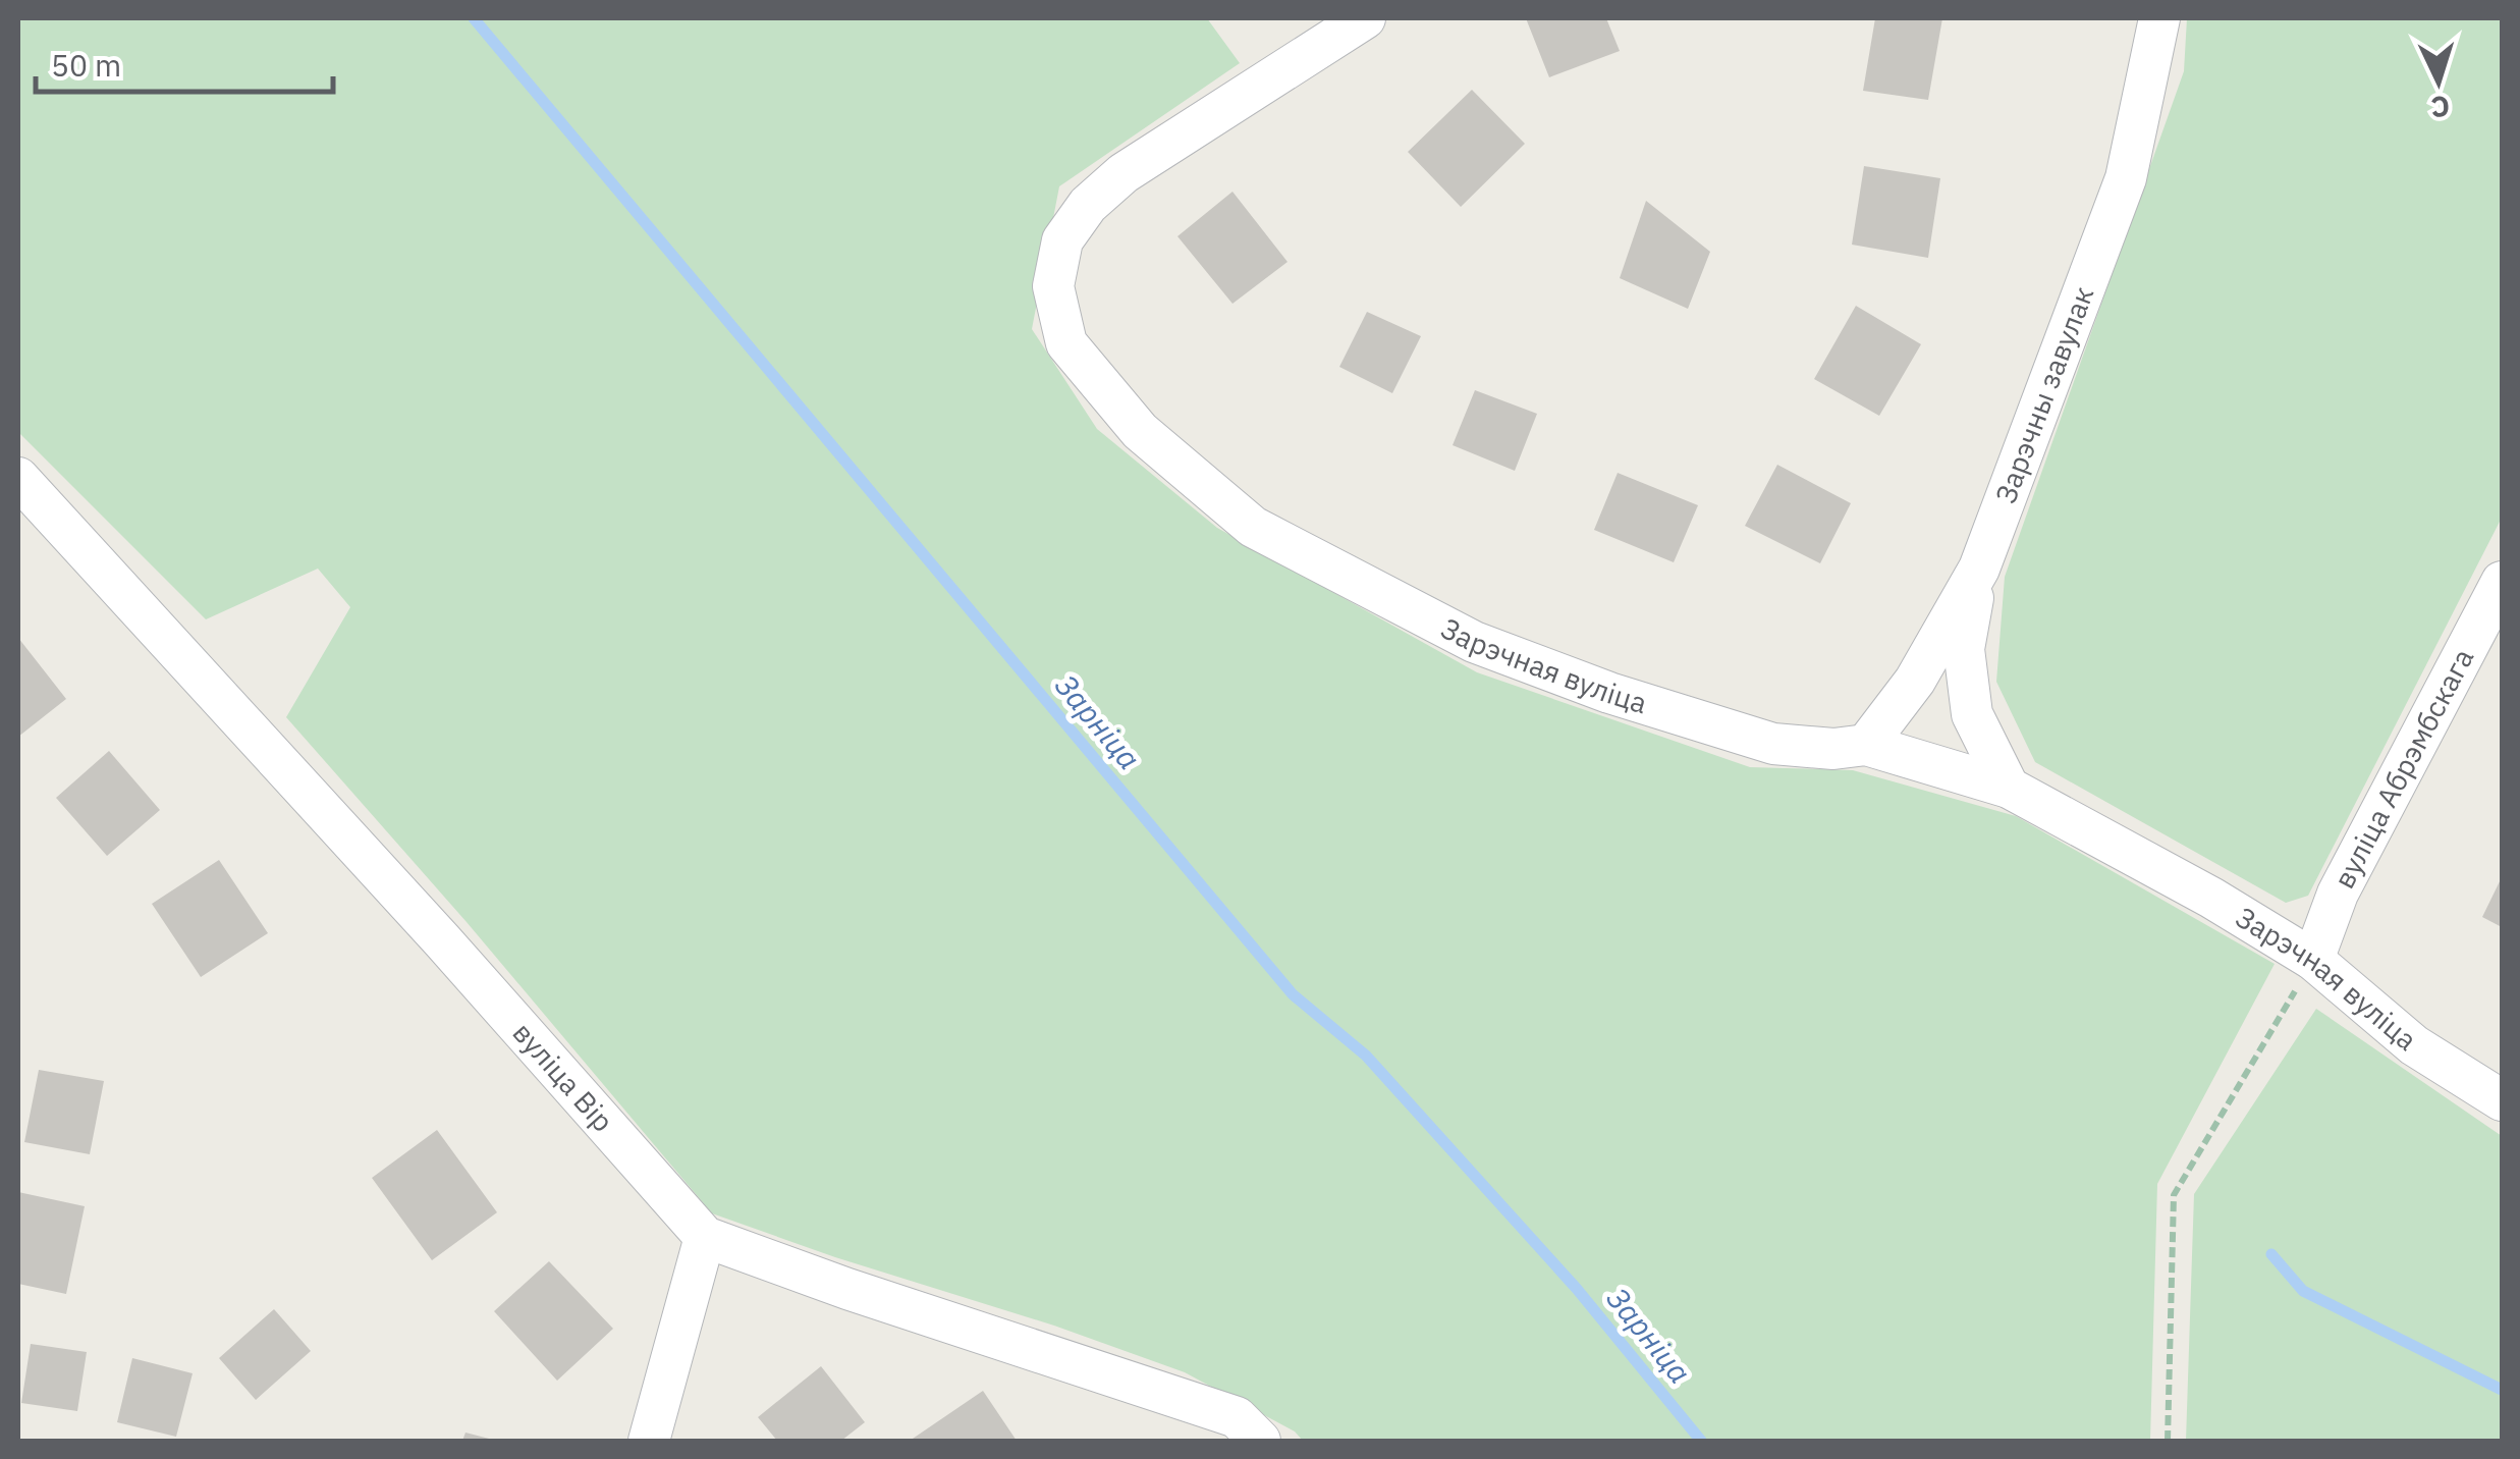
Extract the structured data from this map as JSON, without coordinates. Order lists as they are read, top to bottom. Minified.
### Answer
{"streets":{"street":["Зарэчны завулак","Зарэчная вуліца","вуліца Абрэмбскага","вуліца Вір"]},"crossings":[["Зарэчны завулак","Зарэчная вуліца"],["Зарэчная вуліца","вуліца Абрэмбскага"]],"water":["Зарніца"],"scale_bar":"50 m","north":"bottom"}
